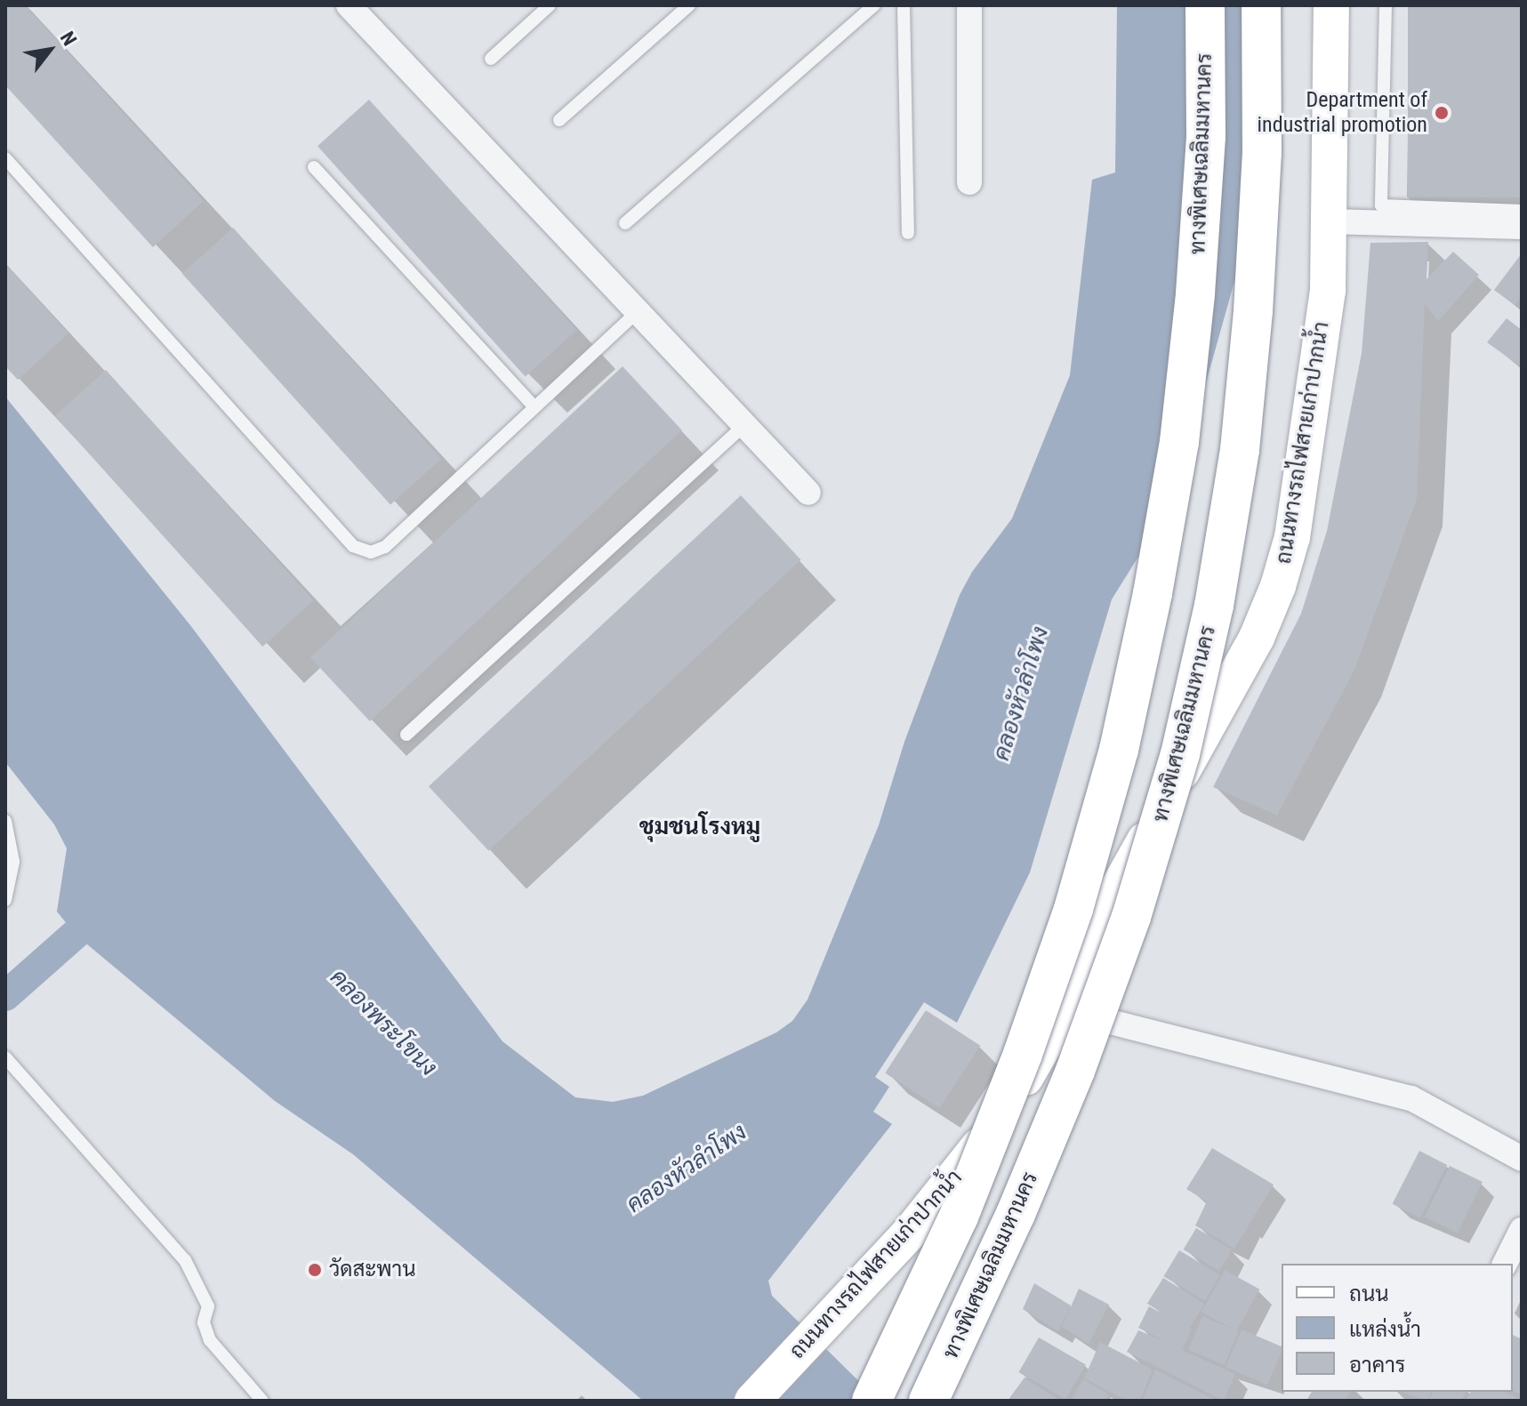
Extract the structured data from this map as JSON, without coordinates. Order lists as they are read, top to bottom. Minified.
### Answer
{"streets":{"highway":["ทางพิเศษเฉลิมมหานคร"],"main road":["ถนนทางรถไฟสายเก่าปากน้ำ"]},"districts":["ชุมชนโรงหมู"],"water":["คลองหัวลำโพง","คลองพระโขนง"],"places":["Department of industrial promotion","วัดสะพาน"],"legend":["ถนน","แหล่งน้ำ","อาคาร"],"north":"top right"}
